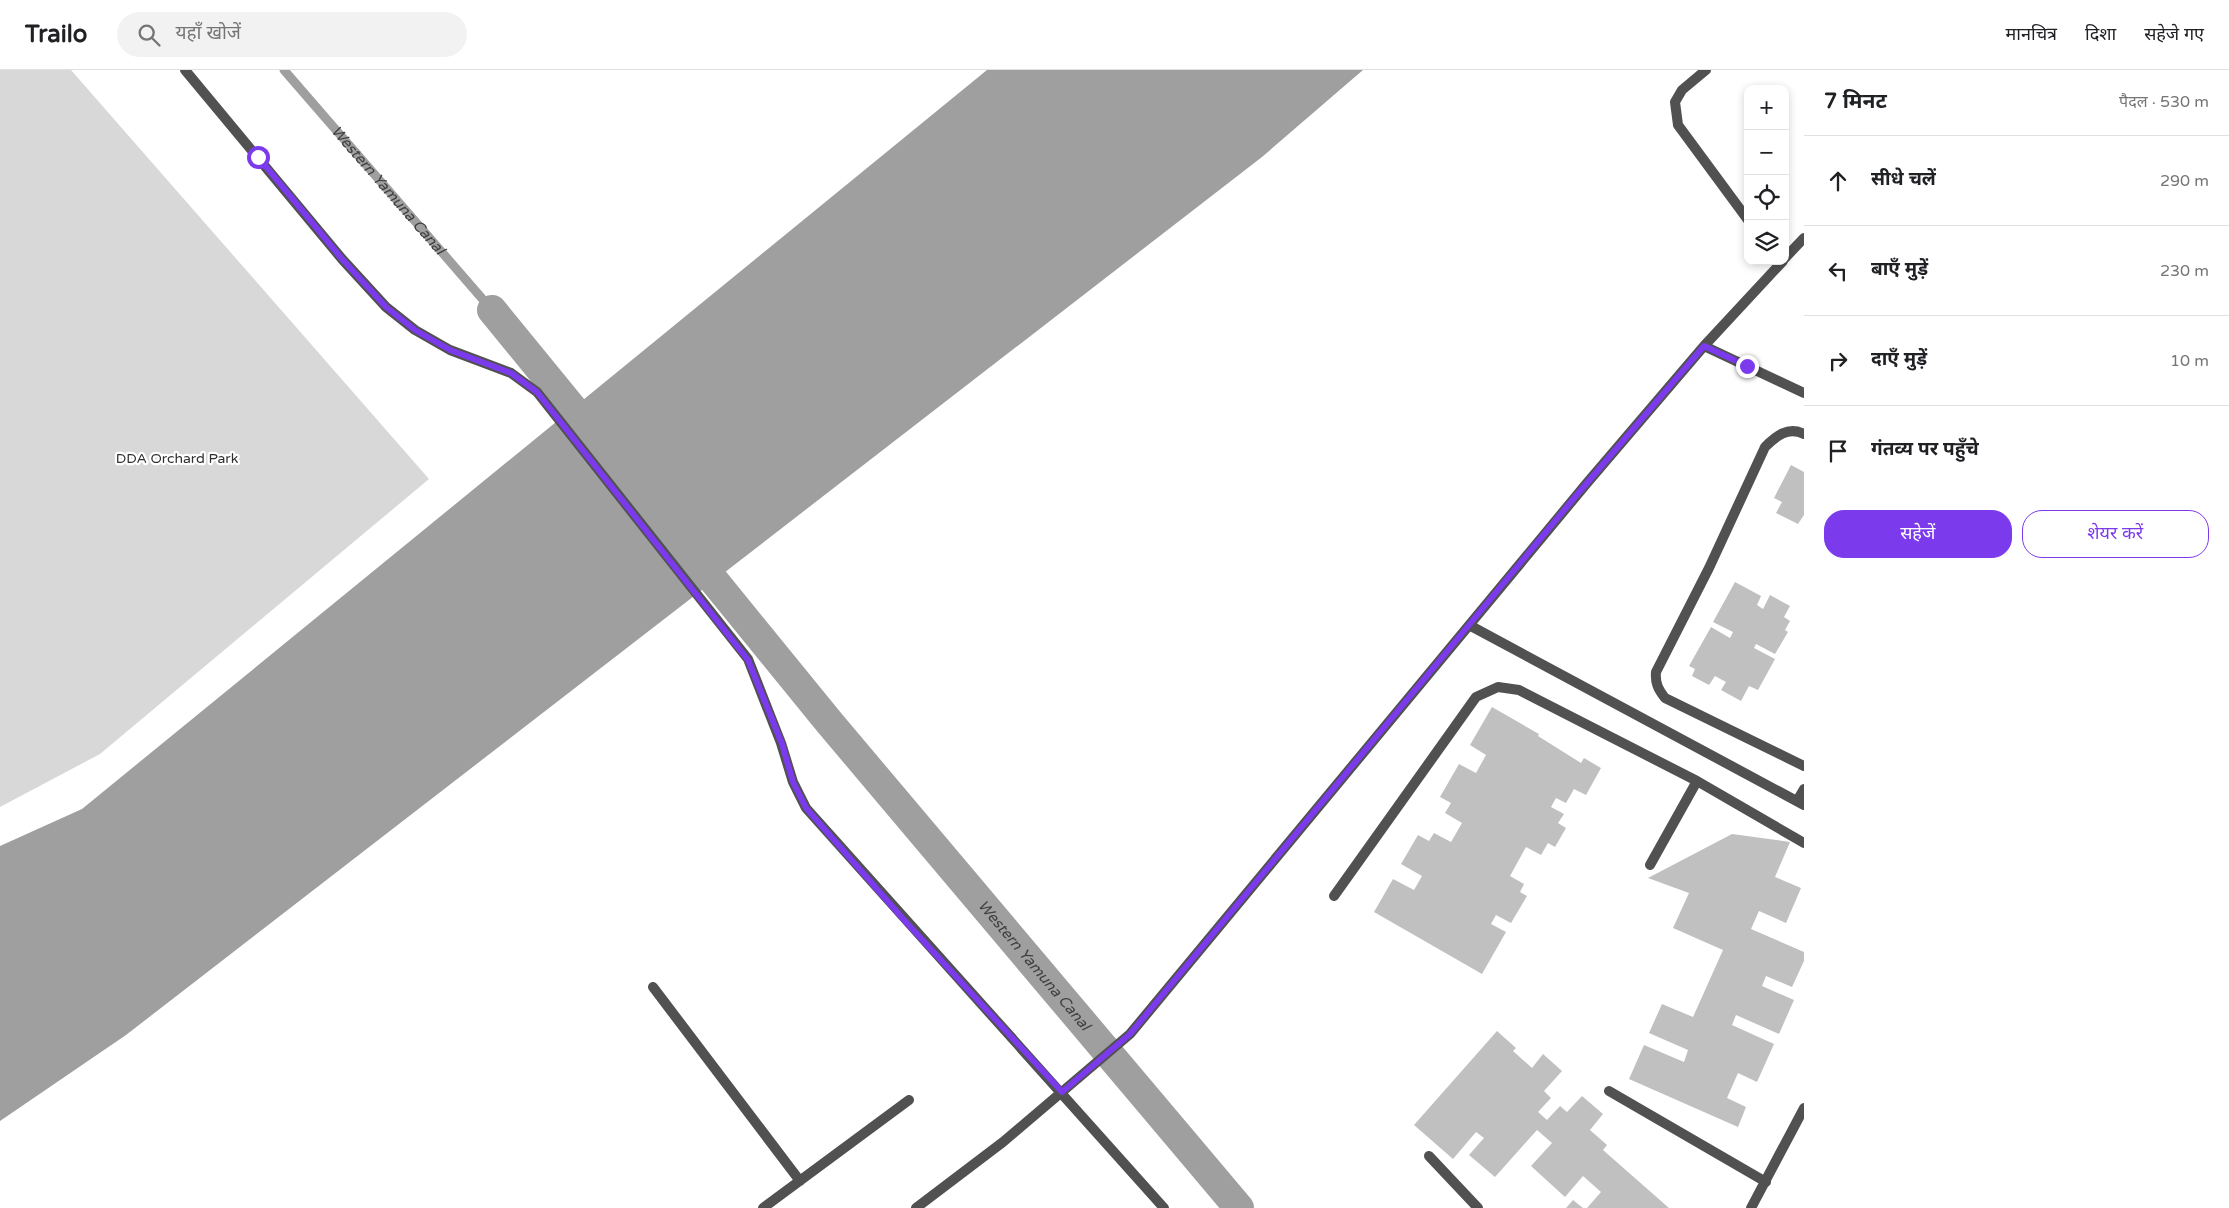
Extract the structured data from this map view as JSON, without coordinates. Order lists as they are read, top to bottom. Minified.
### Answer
{"water":["Western Yamuna Canal"],"parks":["DDA Orchard Park"],"page":{"header":"Trailo","search":"यहाँ खोजें","nav":["मानचित्र","दिशा","सहेजे गए"],"heading":["7 मिनट","पैदल · 530 m"],"map_buttons":["+","−"],"list":[["सीधे चलें","290 m"],["बाएँ मुड़ें","230 m"],["दाएँ मुड़ें","10 m"],"गंतव्य पर पहुँचे"],"buttons":["सहेजें","शेयर करें"]}}
